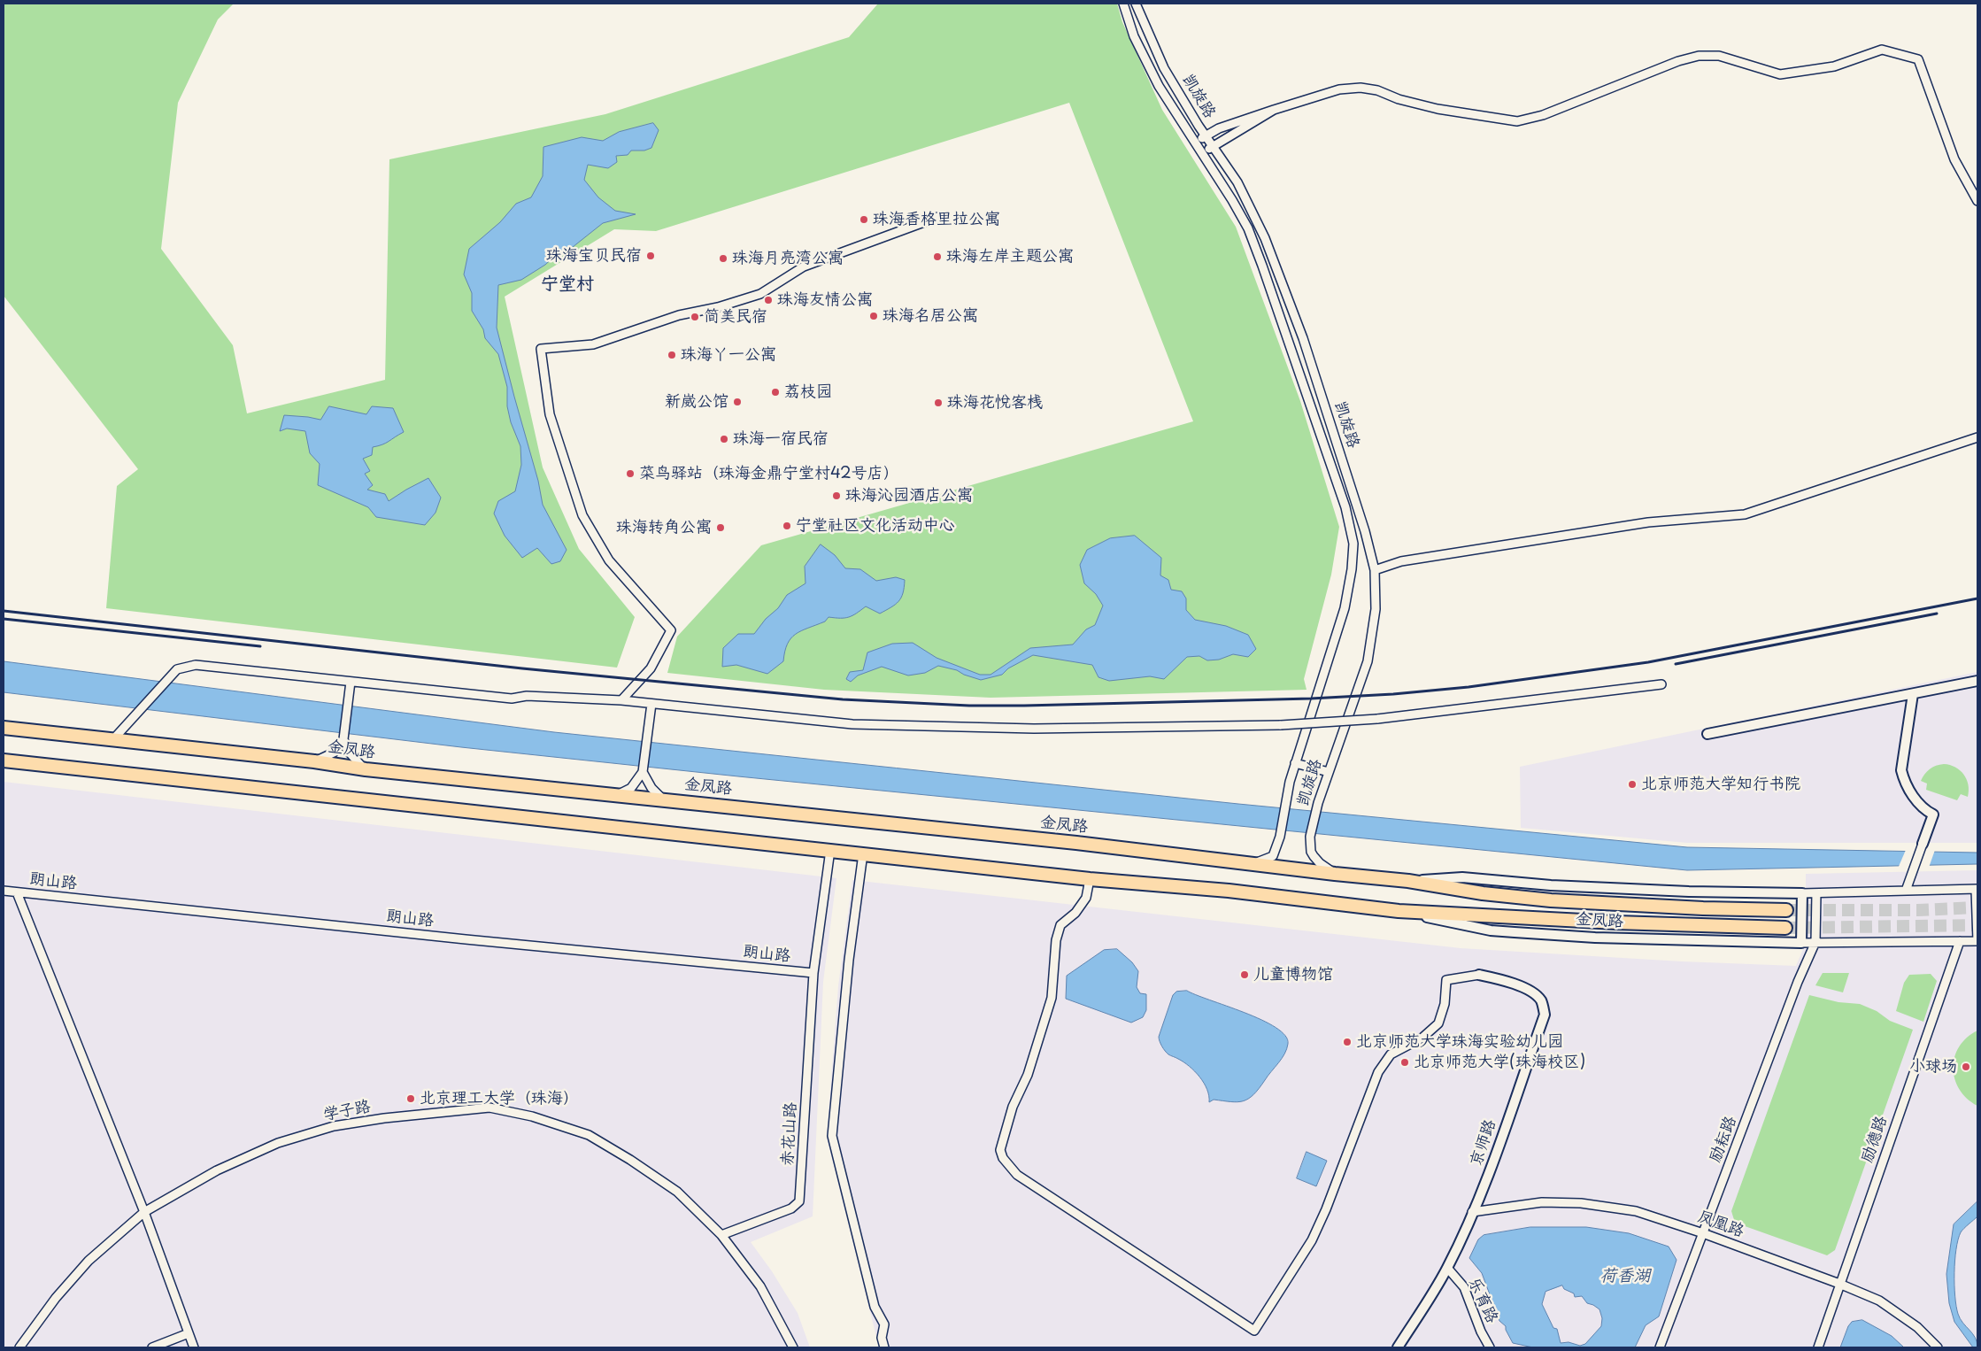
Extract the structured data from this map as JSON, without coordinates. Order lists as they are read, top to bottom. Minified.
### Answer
{"streets":{"highway":["金凤路"],"street":["凯旋路","朗山路","学子路","赤花山路","励耘路","励德路","京师路","凤凰路","乐育路"]},"crossings":[["凯旋路","金凤路"],["金凤路","赤花山路"],["朗山路","赤花山路"],["学子路","赤花山路"],["励耘路","凤凰路"],["励德路","凤凰路"],["京师路","凤凰路"],["京师路","乐育路"]],"districts":["宁堂村"],"water":["荷香湖"],"places":["珠海香格里拉公寓","珠海宝贝民宿","珠海左岸主题公寓","珠海月亮湾公寓","珠海友情公寓","珠海名居公寓","简美民宿","珠海丫一公寓","荔枝园","新崴公馆","珠海花悦客栈","珠海一宿民宿","菜鸟驿站（珠海金鼎宁堂村42号店）","珠海沁园酒店公寓","宁堂社区文化活动中心","珠海转角公寓","北京师范大学知行书院","儿童博物馆","北京师范大学珠海实验幼儿园","北京师范大学(珠海校区)","小球场","北京理工大学（珠海）"]}
